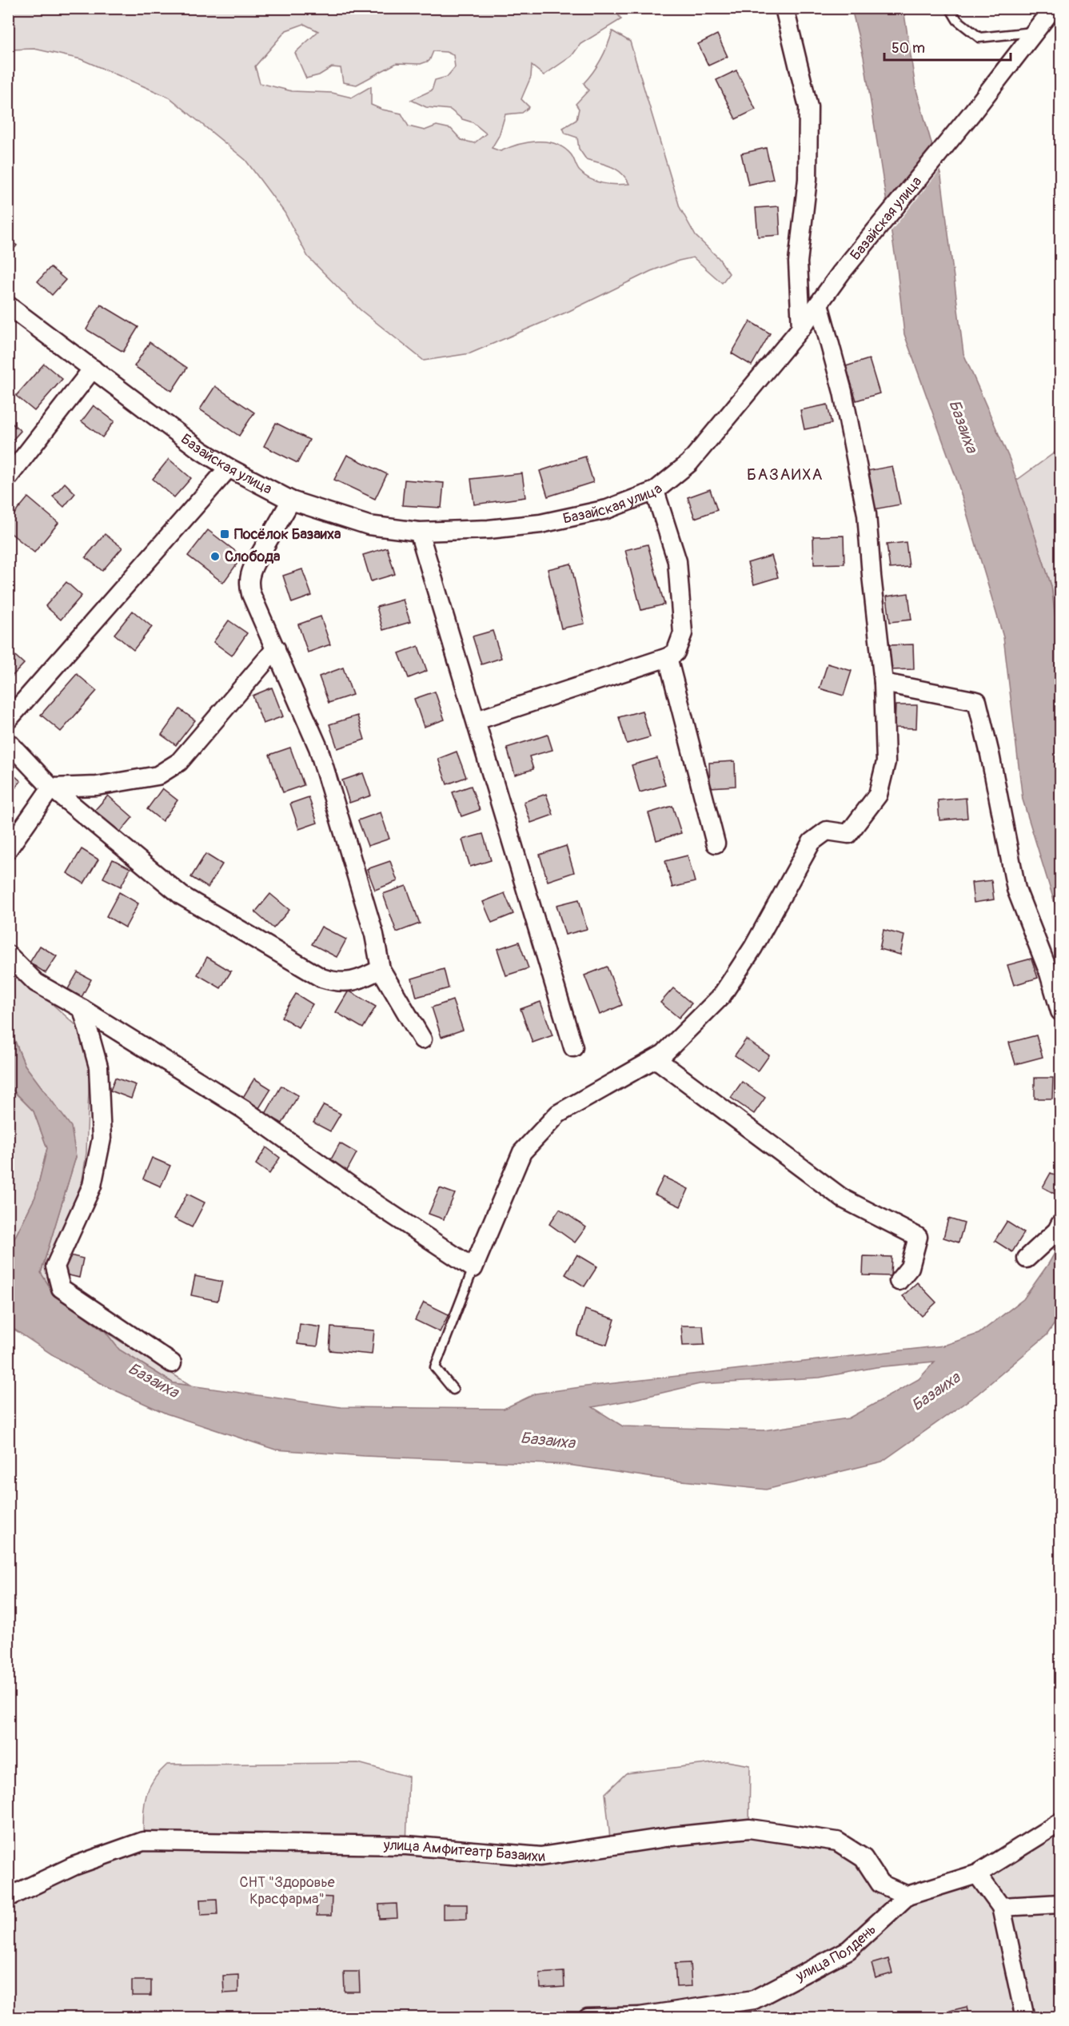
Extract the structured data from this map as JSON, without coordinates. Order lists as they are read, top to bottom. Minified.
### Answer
{"streets":{"street":["Базайская улица","улица Амфитеатр Базаихи","улица Полдень"]},"crossings":[["улица Амфитеатр Базаихи","улица Полдень"]],"districts":["БАЗАИХА"],"water":["Базаиха"],"parks":["СНТ \"Здоровье Красфарма\""],"places":{"transit":["Посёлок Базаиха"],"other":["Слобода"]},"scale_bar":"50 m"}
